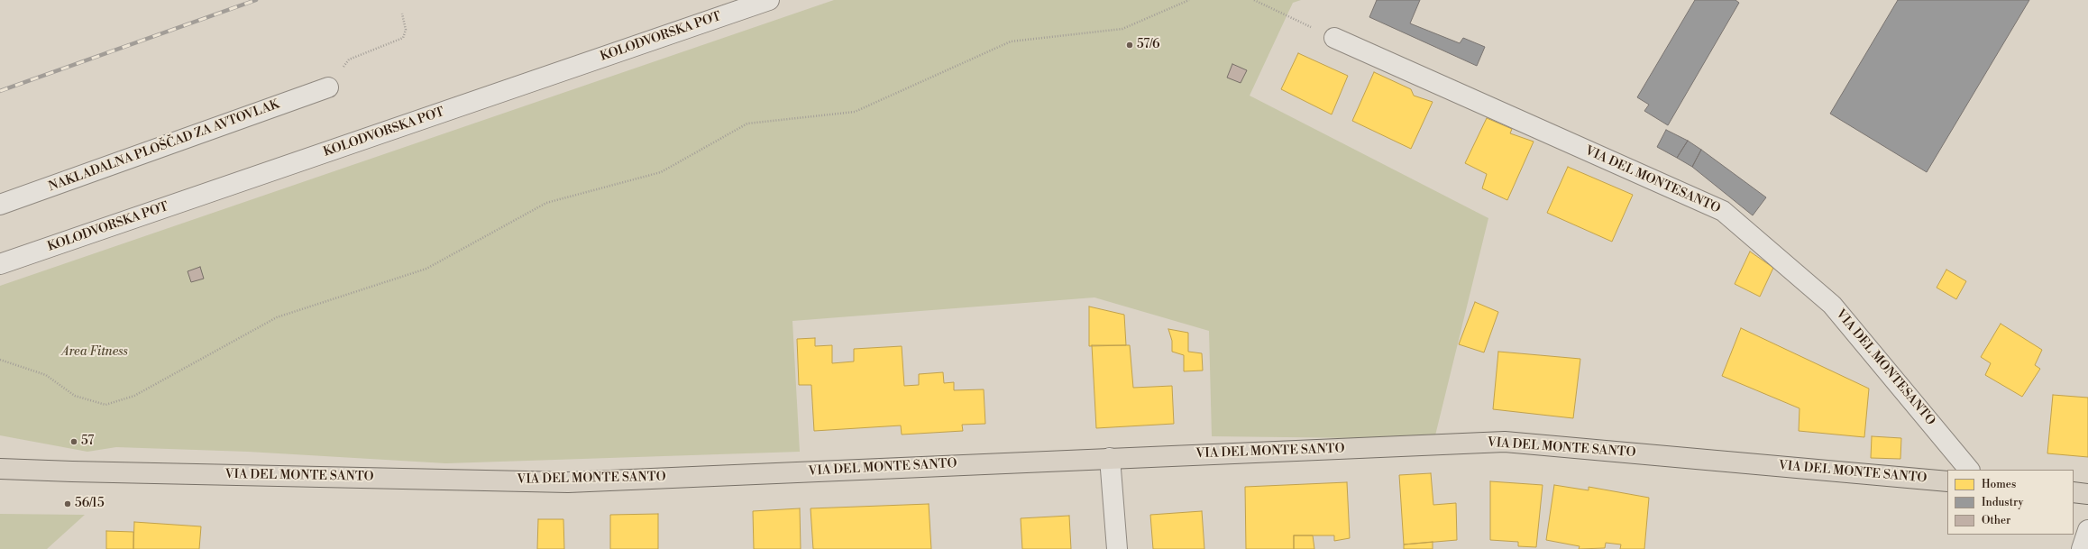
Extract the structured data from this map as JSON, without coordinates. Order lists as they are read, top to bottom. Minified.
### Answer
{"streets":{"main road":["VIA DEL MONTE SANTO"],"street":["KOLODVORSKA POT","NAKLADALNA PLOŠČAD ZA AVTOVLAK","VIA DEL MONTESANTO"]},"parks":["Area Fitness"],"places":["57/6","57","56/15"],"legend":["Homes","Industry","Other"]}
